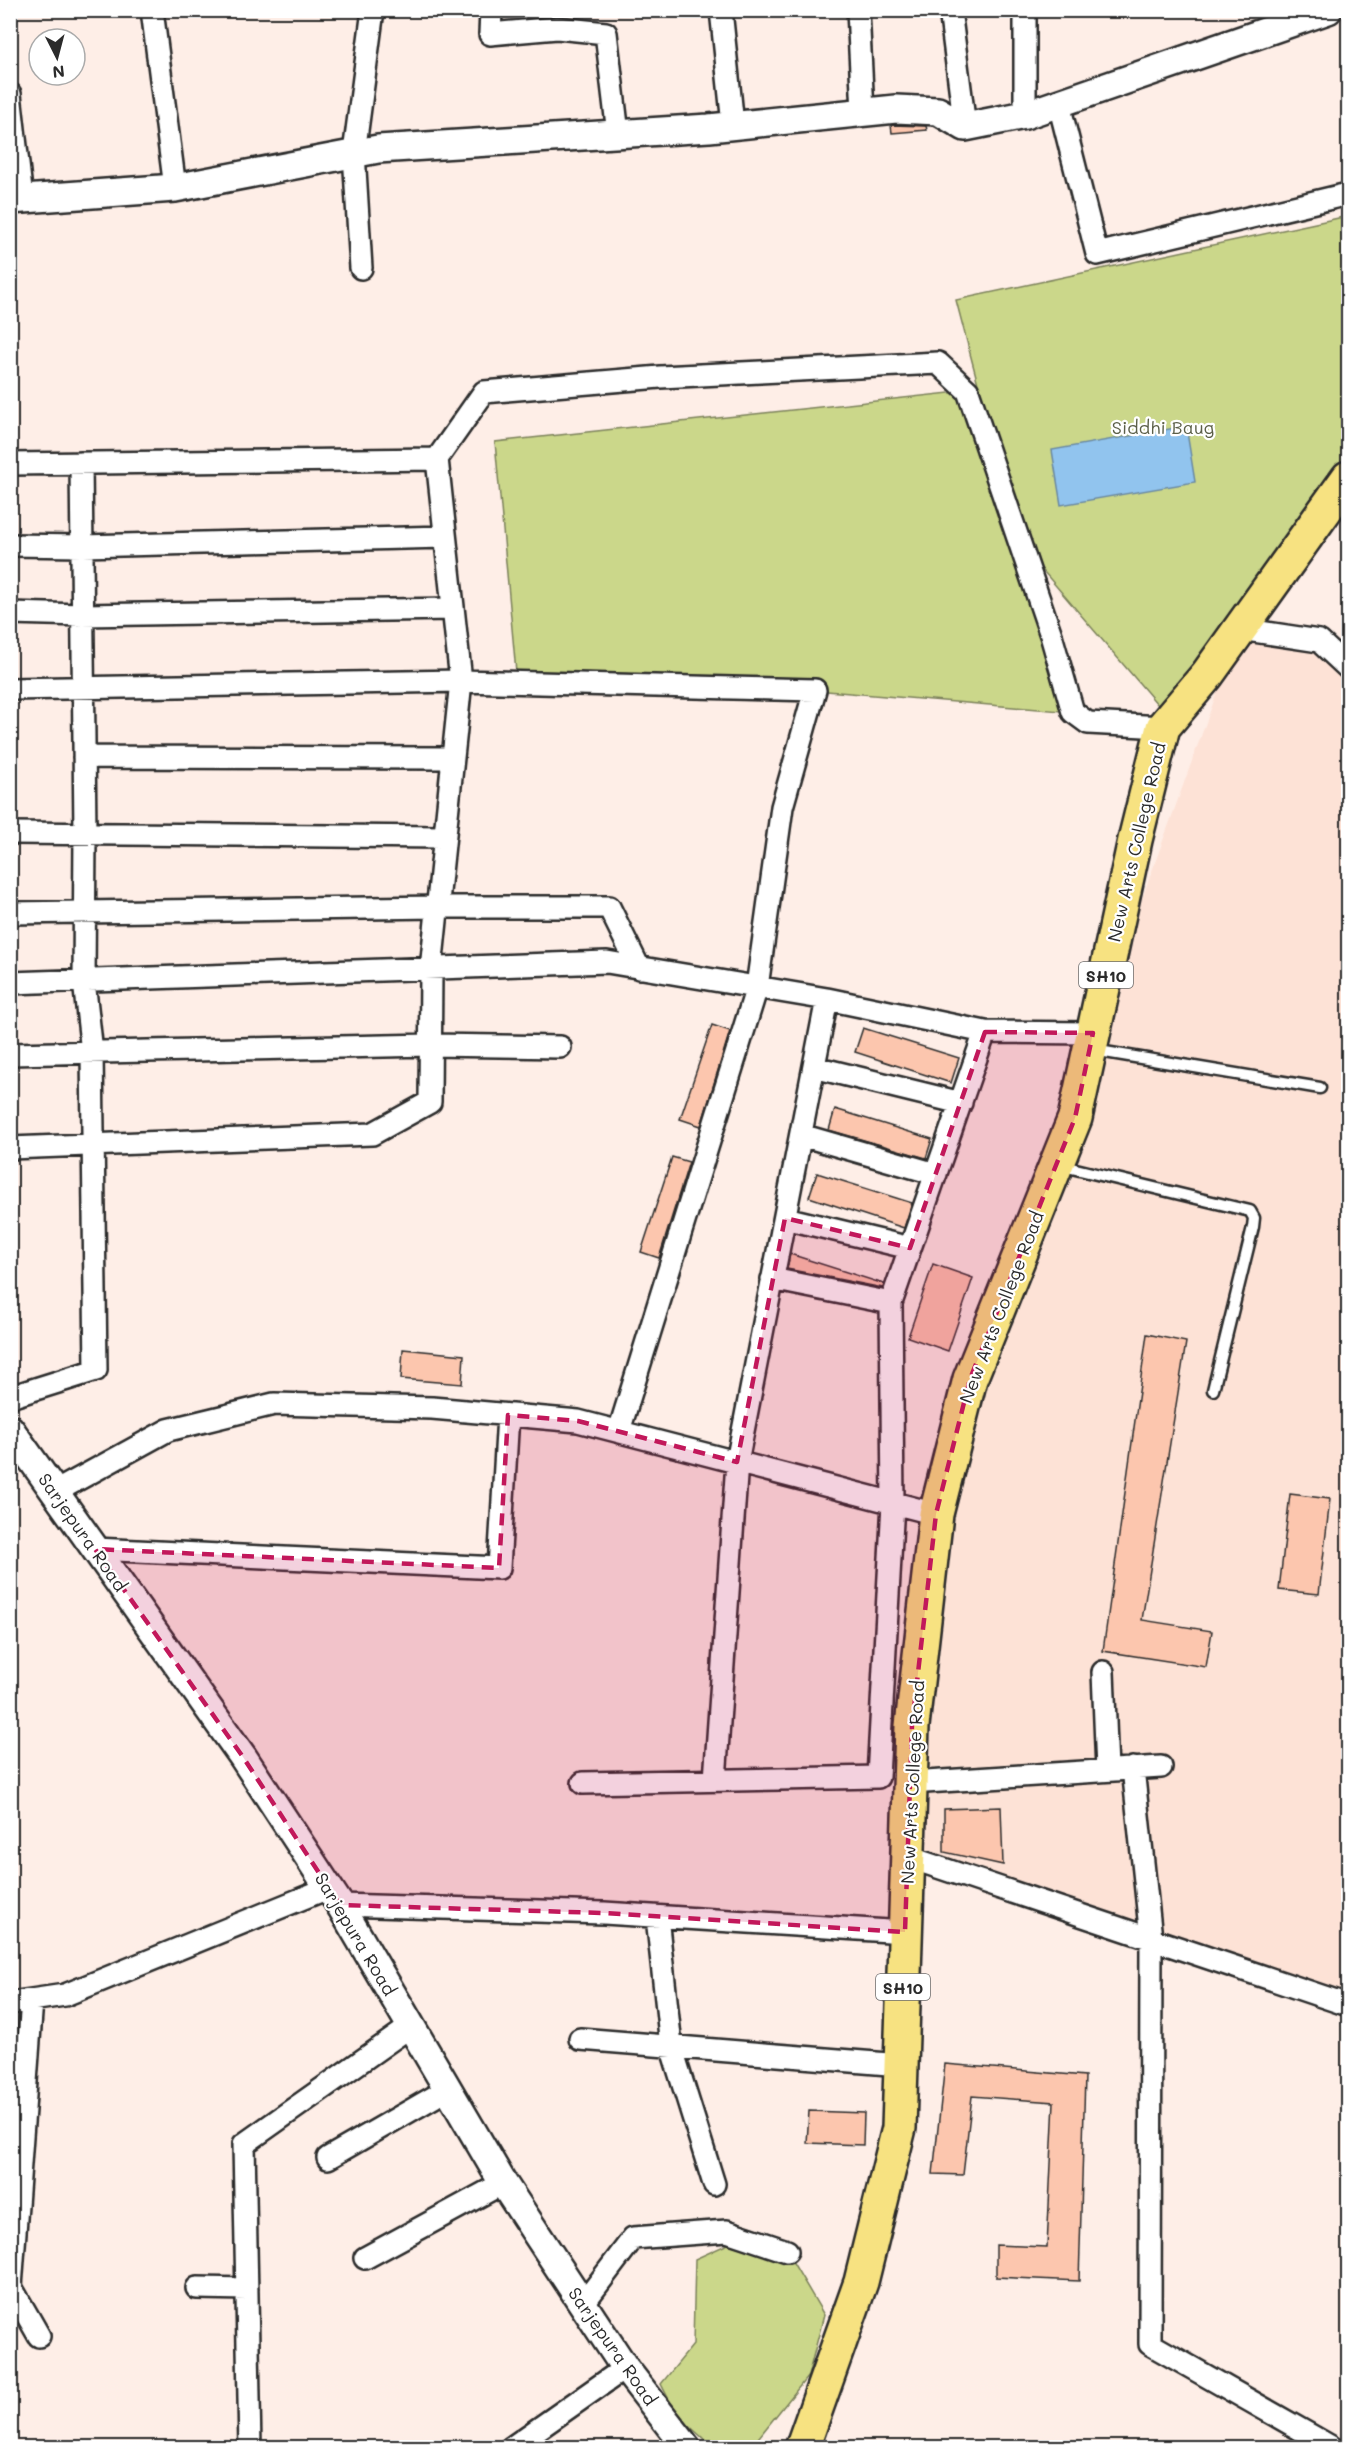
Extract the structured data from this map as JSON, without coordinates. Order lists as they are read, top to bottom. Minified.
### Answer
{"streets":{"main road":["New Arts College Road","SH10"],"street":["Sarjepura Road"]},"parks":["Siddhi Baug"],"north":"bottom"}
